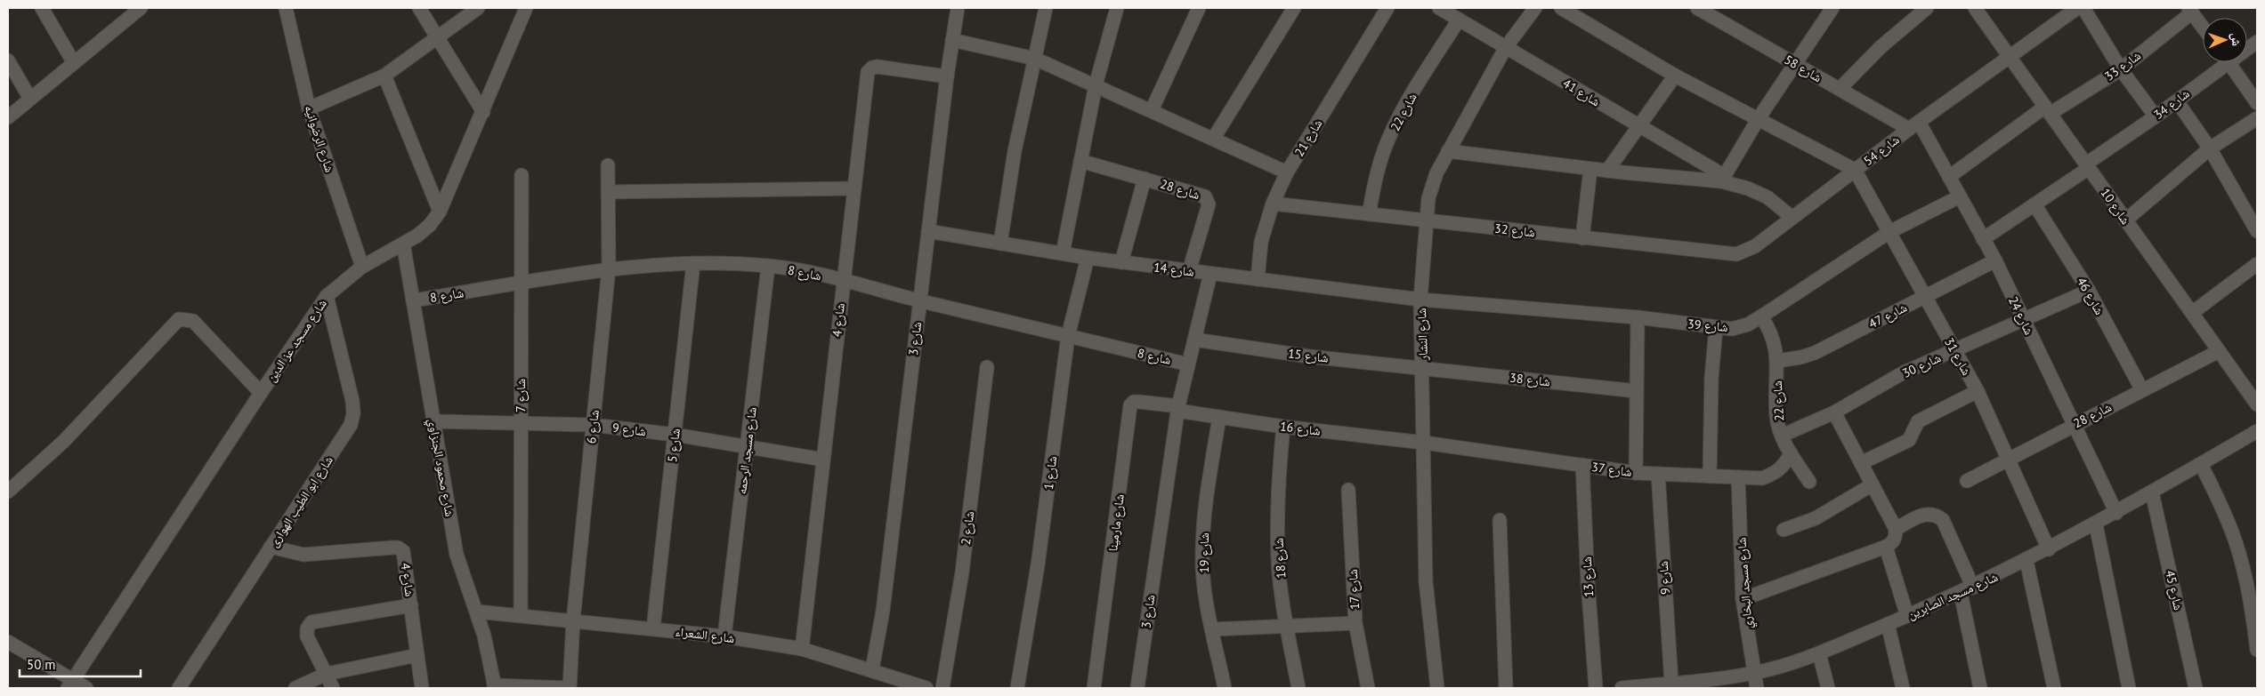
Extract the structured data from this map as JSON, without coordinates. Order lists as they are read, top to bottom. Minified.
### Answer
{"streets":{"street":["شارع 33","شارع 58","شارع 41","شارع 34","شارع 22","شارع 21","شارع الرضوانيه","شارع 54","شارع 28","شارع 10","شارع 32","شارع 14","شارع 8","شارع 46","شارع 47","شارع 24","شارع 4","شارع 39","شارع النشار","شارع 3","شارع مسجد عز الدين","شارع 15","شارع 31","شارع 30","شارع 38","شارع 7","شارع 6","شارع 16","شارع 9","شارع 5","شارع مسجد الرحمه","شارع محمود الجنزاوي","شارع 37","شارع 1","شارع ابو الطيب الهوارى","شارع مارمينا","شارع 2","شارع 19","شارع 18","شارع 13","شارع مسجد البخاري","شارع 17","شارع 45","شارع مسجد الصابرين","شارع الشعراء"]},"crossings":[["شارع 33","شارع 10"],["شارع 33","شارع 24"],["شارع 58","شارع 54"],["شارع 58","شارع 24"],["شارع 41","شارع 22"],["شارع 41","شارع النشار"],["شارع 34","شارع 10"],["شارع 34","شارع 46"],["شارع 34","شارع 24"],["شارع 22","شارع 32"],["شارع 22","شارع 47"],["شارع 22","شارع 39"],["شارع 22","شارع 30"],["شارع 22","شارع 37"],["شارع 21","شارع 32"],["شارع 21","شارع 14"],["شارع الرضوانيه","شارع مسجد عز الدين"],["شارع 54","شارع 10"],["شارع 54","شارع 32"],["شارع 54","شارع 24"],["شارع 54","شارع 31"],["شارع 28","شارع 10"],["شارع 28","شارع 14"],["شارع 28","شارع 46"],["شارع 28","شارع 24"],["شارع 28","شارع 31"],["شارع 32","شارع النشار"],["شارع 14","شارع 39"],["شارع 14","شارع النشار"],["شارع 14","شارع 3"],["شارع 14","شارع 1"],["شارع 8","شارع 4"],["شارع 8","شارع 3"],["شارع 8","شارع 7"],["شارع 8","شارع 6"],["شارع 8","شارع 5"],["شارع 8","شارع مسجد الرحمه"],["شارع 8","شارع محمود الجنزاوي"],["شارع 8","شارع 1"],["شارع 46","شارع 30"],["شارع 47","شارع 24"],["شارع 47","شارع 31"],["شارع 24","شارع 39"],["شارع 24","شارع 30"],["شارع 24","شارع مسجد الصابرين"],["شارع 4","شارع 3"],["شارع 4","شارع 9"],["شارع 4","شارع ابو الطيب الهوارى"],["شارع 4","شارع الشعراء"],["شارع 39","شارع النشار"],["شارع 39","شارع 31"],["شارع النشار","شارع 15"],["شارع النشار","شارع 38"],["شارع النشار","شارع 16"],["شارع النشار","شارع 37"],["شارع 3","شارع 15"],["شارع 3","شارع 16"],["شارع 3","شارع مارمينا"],["شارع 3","شارع الشعراء"],["شارع مسجد عز الدين","شارع محمود الجنزاوي"],["شارع مسجد عز الدين","شارع ابو الطيب الهوارى"],["شارع 15","شارع 38"],["شارع 31","شارع 30"],["شارع 31","شارع مسجد الصابرين"],["شارع 7","شارع 9"],["شارع 7","شارع الشعراء"],["شارع 6","شارع 9"],["شارع 6","شارع الشعراء"],["شارع 16","شارع 37"],["شارع 16","شارع مارمينا"],["شارع 16","شارع 19"],["شارع 16","شارع 18"],["شارع 9","شارع 5"],["شارع 9","شارع مسجد الرحمه"],["شارع 9","شارع محمود الجنزاوي"],["شارع 9","شارع 37"],["شارع 9","شارع مسجد الصابرين"],["شارع 5","شارع الشعراء"],["شارع مسجد الرحمه","شارع الشعراء"],["شارع محمود الجنزاوي","شارع الشعراء"],["شارع 37","شارع 13"],["شارع 37","شارع مسجد البخاري"],["شارع مسجد البخاري","شارع مسجد الصابرين"],["شارع 45","شارع مسجد الصابرين"]],"scale_bar":"50 m","north":"right"}
